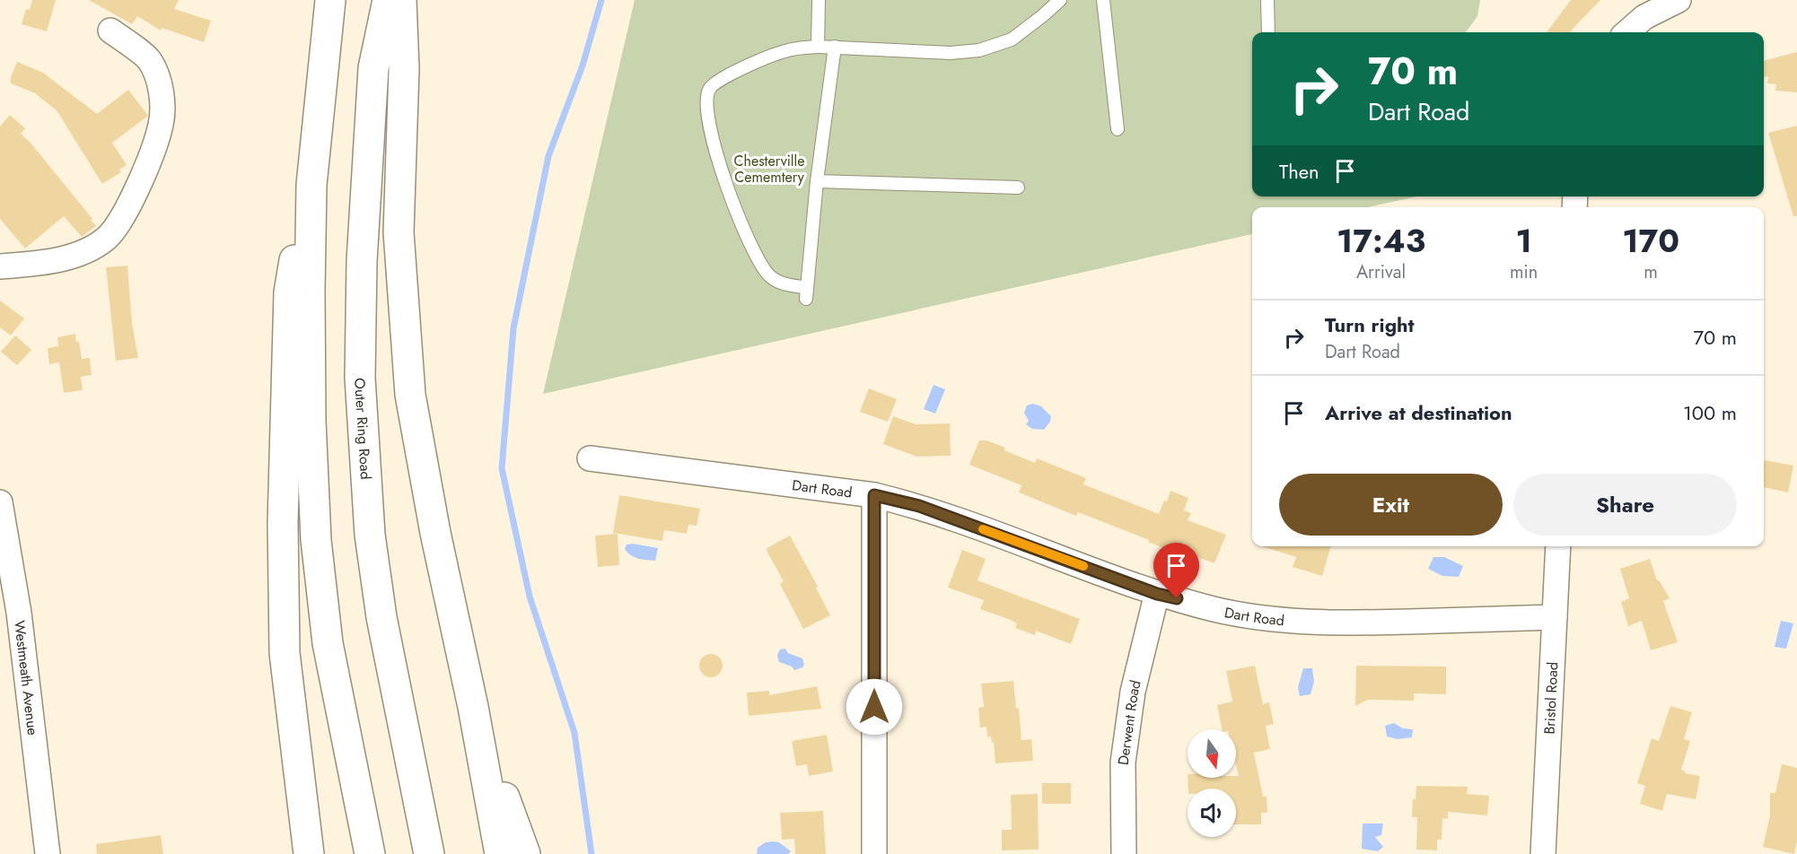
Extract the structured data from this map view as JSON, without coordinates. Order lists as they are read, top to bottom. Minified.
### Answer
{"streets":{"highway":["Outer Ring Road"],"street":["Dart Road","Westmeath Avenue","Bristol Road","Derwent Road"]},"crossings":[["Dart Road","Bristol Road"],["Dart Road","Derwent Road"]],"parks":["Chesterville Cememtery"],"north":"bottom","page":{"turn":["70 m","Dart Road"],"then":"Then","eta":["17:43","Arrival","1","min","170","m"],"list":[{"name":"Turn right","note":"Dart Road","value":"70 m"},{"name":"Arrive at destination","value":"100 m"}],"buttons":["Exit","Share"]}}
